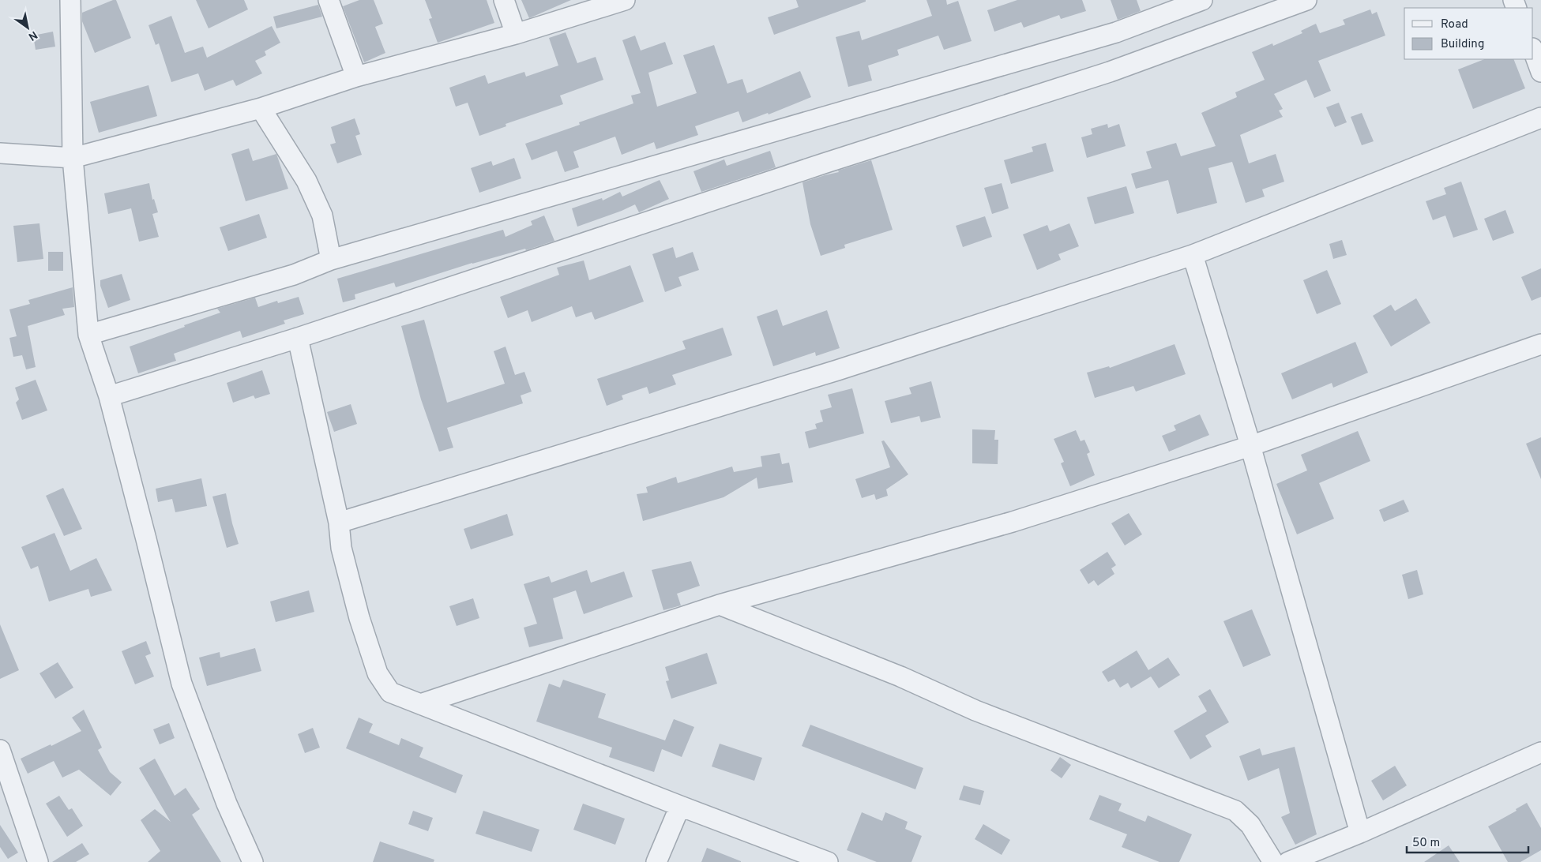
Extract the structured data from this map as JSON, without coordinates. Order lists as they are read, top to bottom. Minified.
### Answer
{"legend":["Road","Building"],"scale_bar":"50 m","north":"bottom right"}
